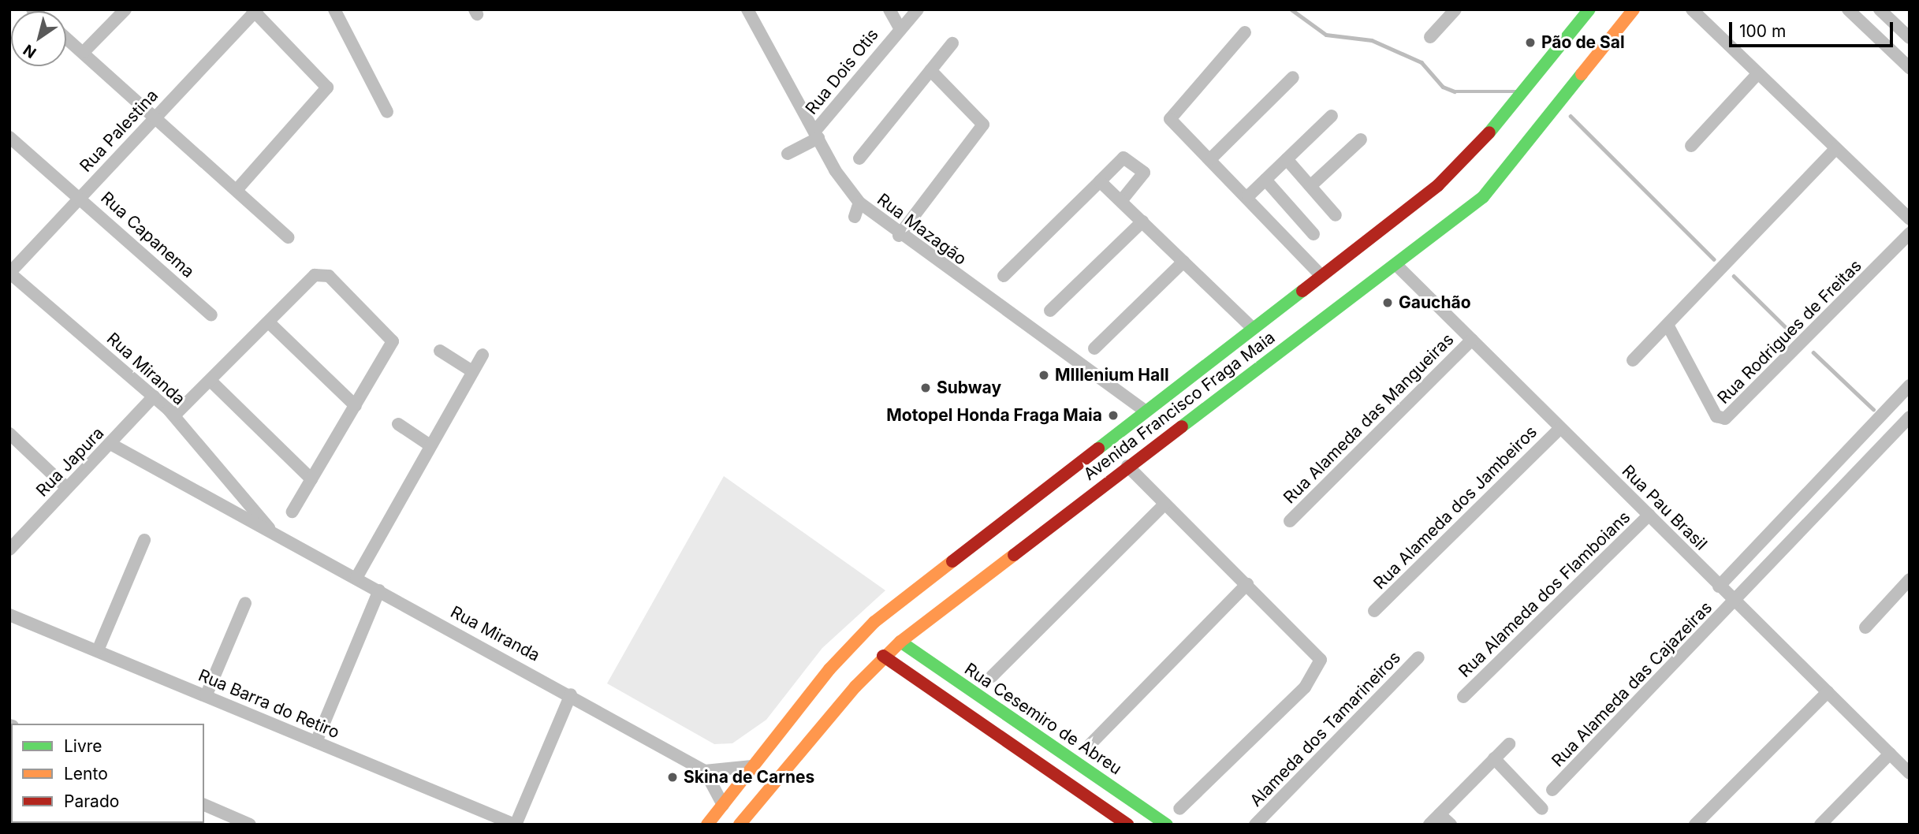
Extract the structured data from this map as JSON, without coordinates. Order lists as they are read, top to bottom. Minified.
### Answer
{"streets":{"main road":["Avenida Francisco Fraga Maia","Rua Cesemiro de Abreu"],"street":["Rua Dois Otis","Rua Palestina","Rua Mazagão","Rua Capanema","Rua Rodrigues de Freitas","Rua Miranda","Rua Alameda das Mangueiras","Rua Japura","Rua Alameda dos Jambeiros","Rua Pau Brasil","Rua Alameda dos Flamboians","Rua Alameda das Cajazeiras","Rua Barra do Retiro","Alameda dos Tamarineiros"]},"crossings":[["Rua Dois Otis","Rua Mazagão"],["Rua Palestina","Rua Capanema"],["Rua Palestina","Rua Miranda"],["Rua Mazagão","Avenida Francisco Fraga Maia"],["Rua Miranda","Rua Japura"],["Avenida Francisco Fraga Maia","Rua Pau Brasil"],["Avenida Francisco Fraga Maia","Rua Cesemiro de Abreu"],["Rua Alameda das Mangueiras","Rua Pau Brasil"],["Rua Alameda dos Jambeiros","Rua Pau Brasil"],["Rua Pau Brasil","Rua Alameda dos Flamboians"],["Rua Pau Brasil","Rua Alameda das Cajazeiras"]],"places":["Pão de Sal","Gauchão","MIllenium Hall","Subway","Motopel Honda Fraga Maia","Skina de Carnes"],"legend":["Livre","Lento","Parado"],"scale_bar":"100 m","north":"bottom left"}
